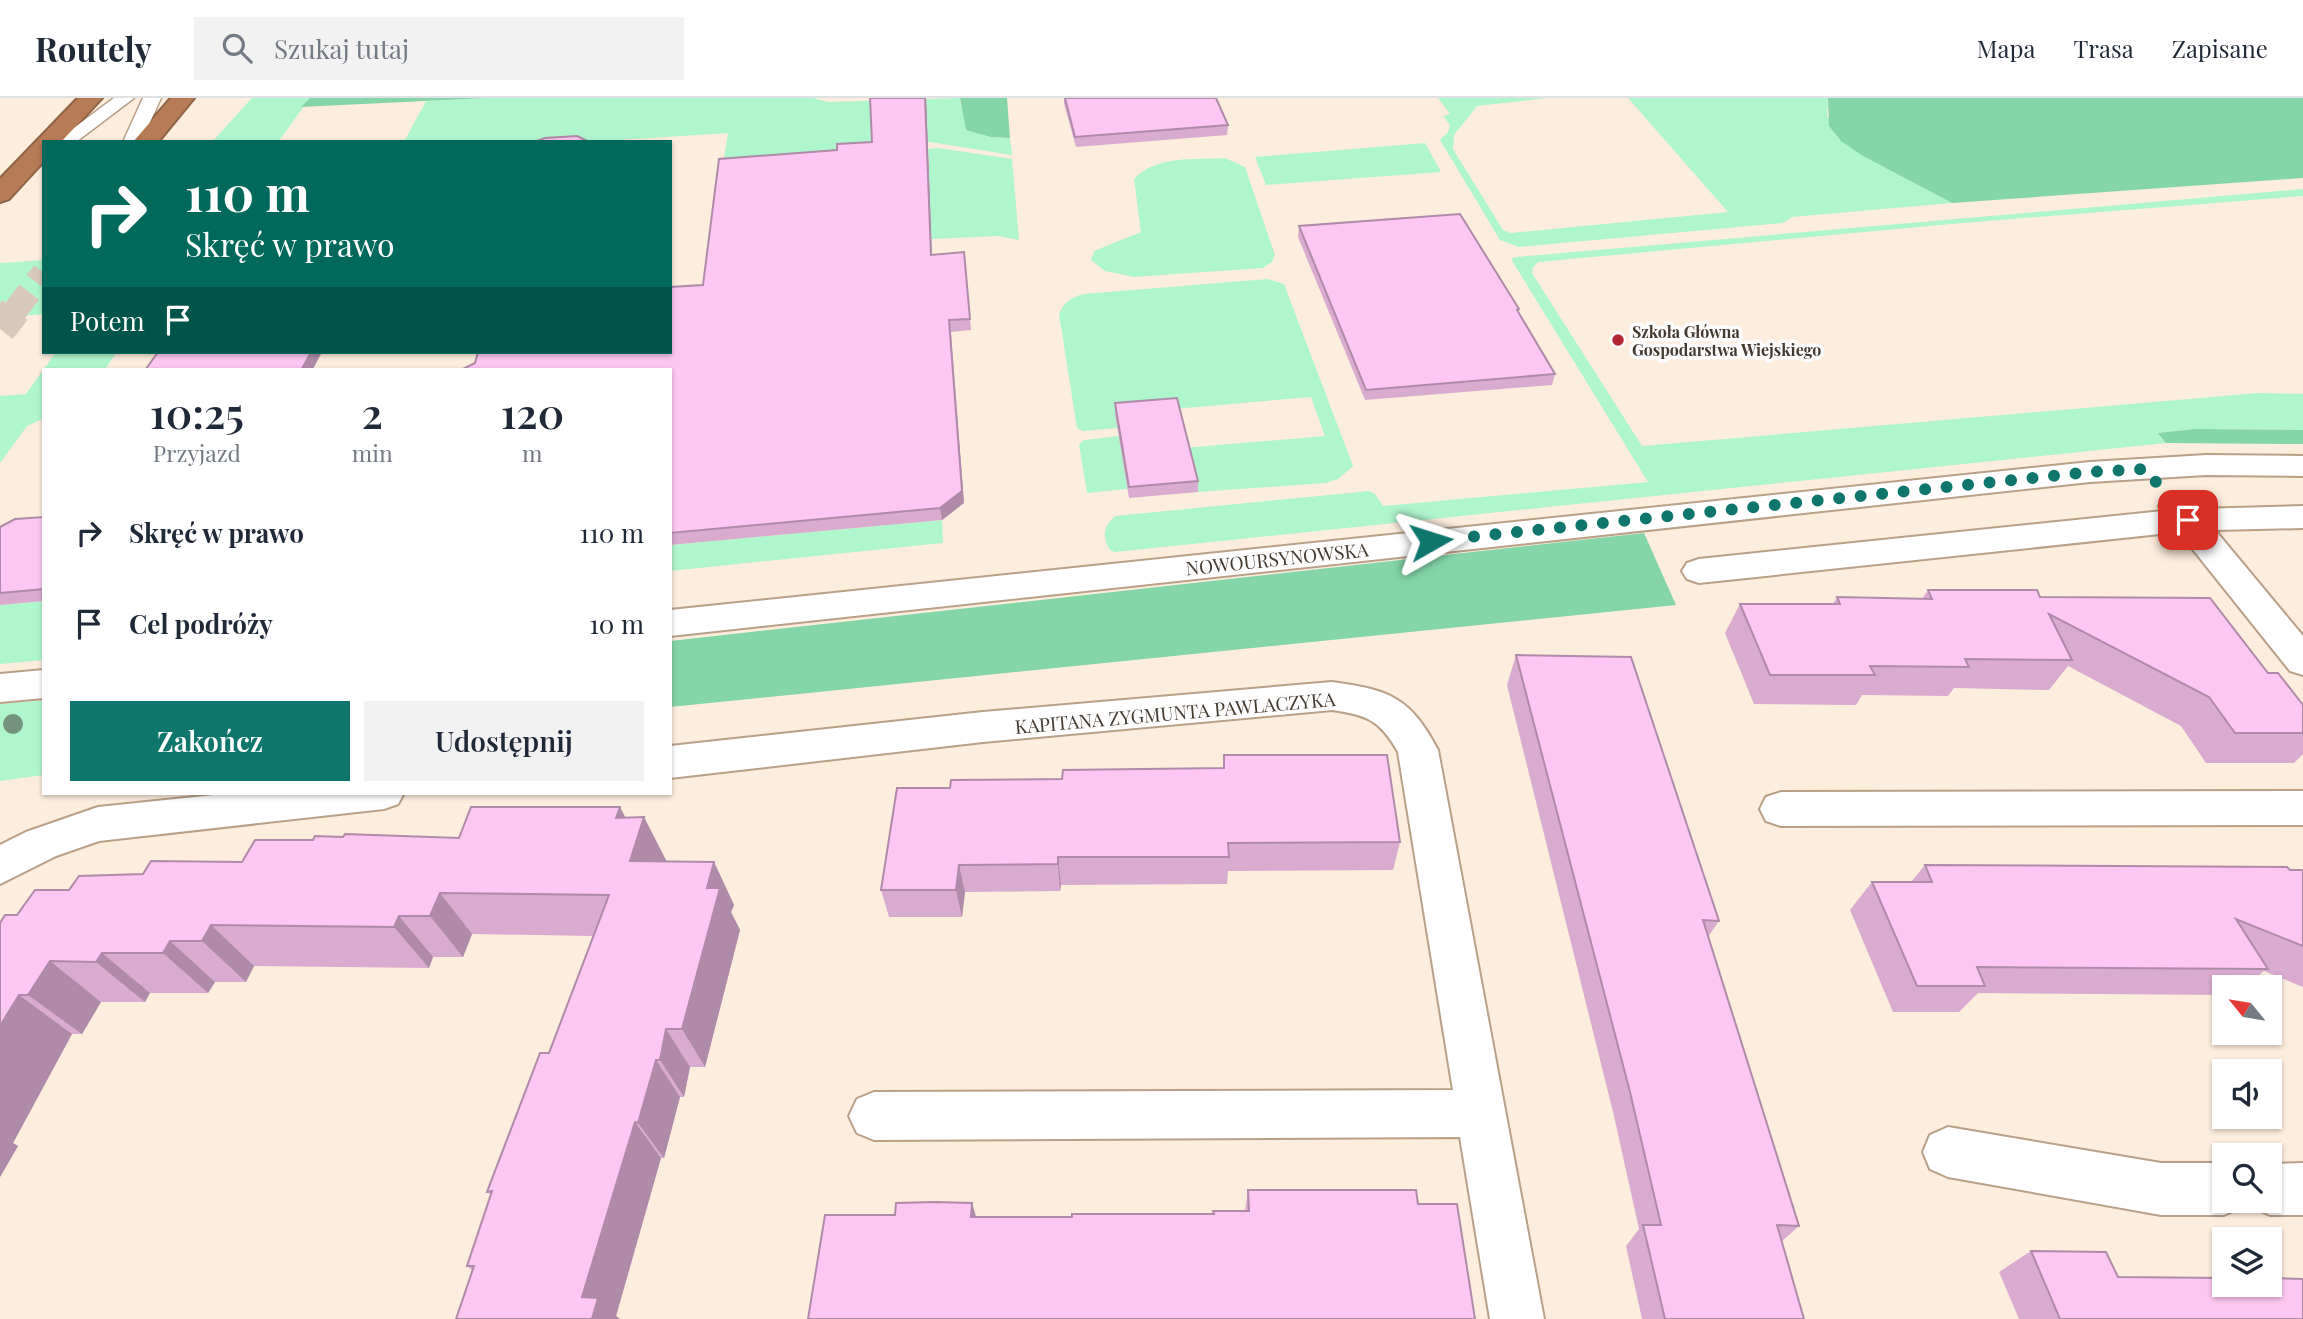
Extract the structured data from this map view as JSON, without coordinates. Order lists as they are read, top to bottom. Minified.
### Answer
{"streets":{"street":["NOWOURSYNOWSKA","KAPITANA ZYGMUNTA PAWLACZYKA"]},"places":["Szkoła Główna Gospodarstwa Wiejskiego"],"north":"top left","page":{"header":"Routely","search":"Szukaj tutaj","nav":["Mapa","Trasa","Zapisane"],"turn":["110 m","Skręć w prawo"],"then":"Potem","eta":["10:25","Przyjazd","2","min","120","m"],"list":[{"name":"Skręć w prawo","value":"110 m"},{"name":"Cel podróży","value":"10 m"}],"buttons":["Zakończ","Udostępnij"]}}
